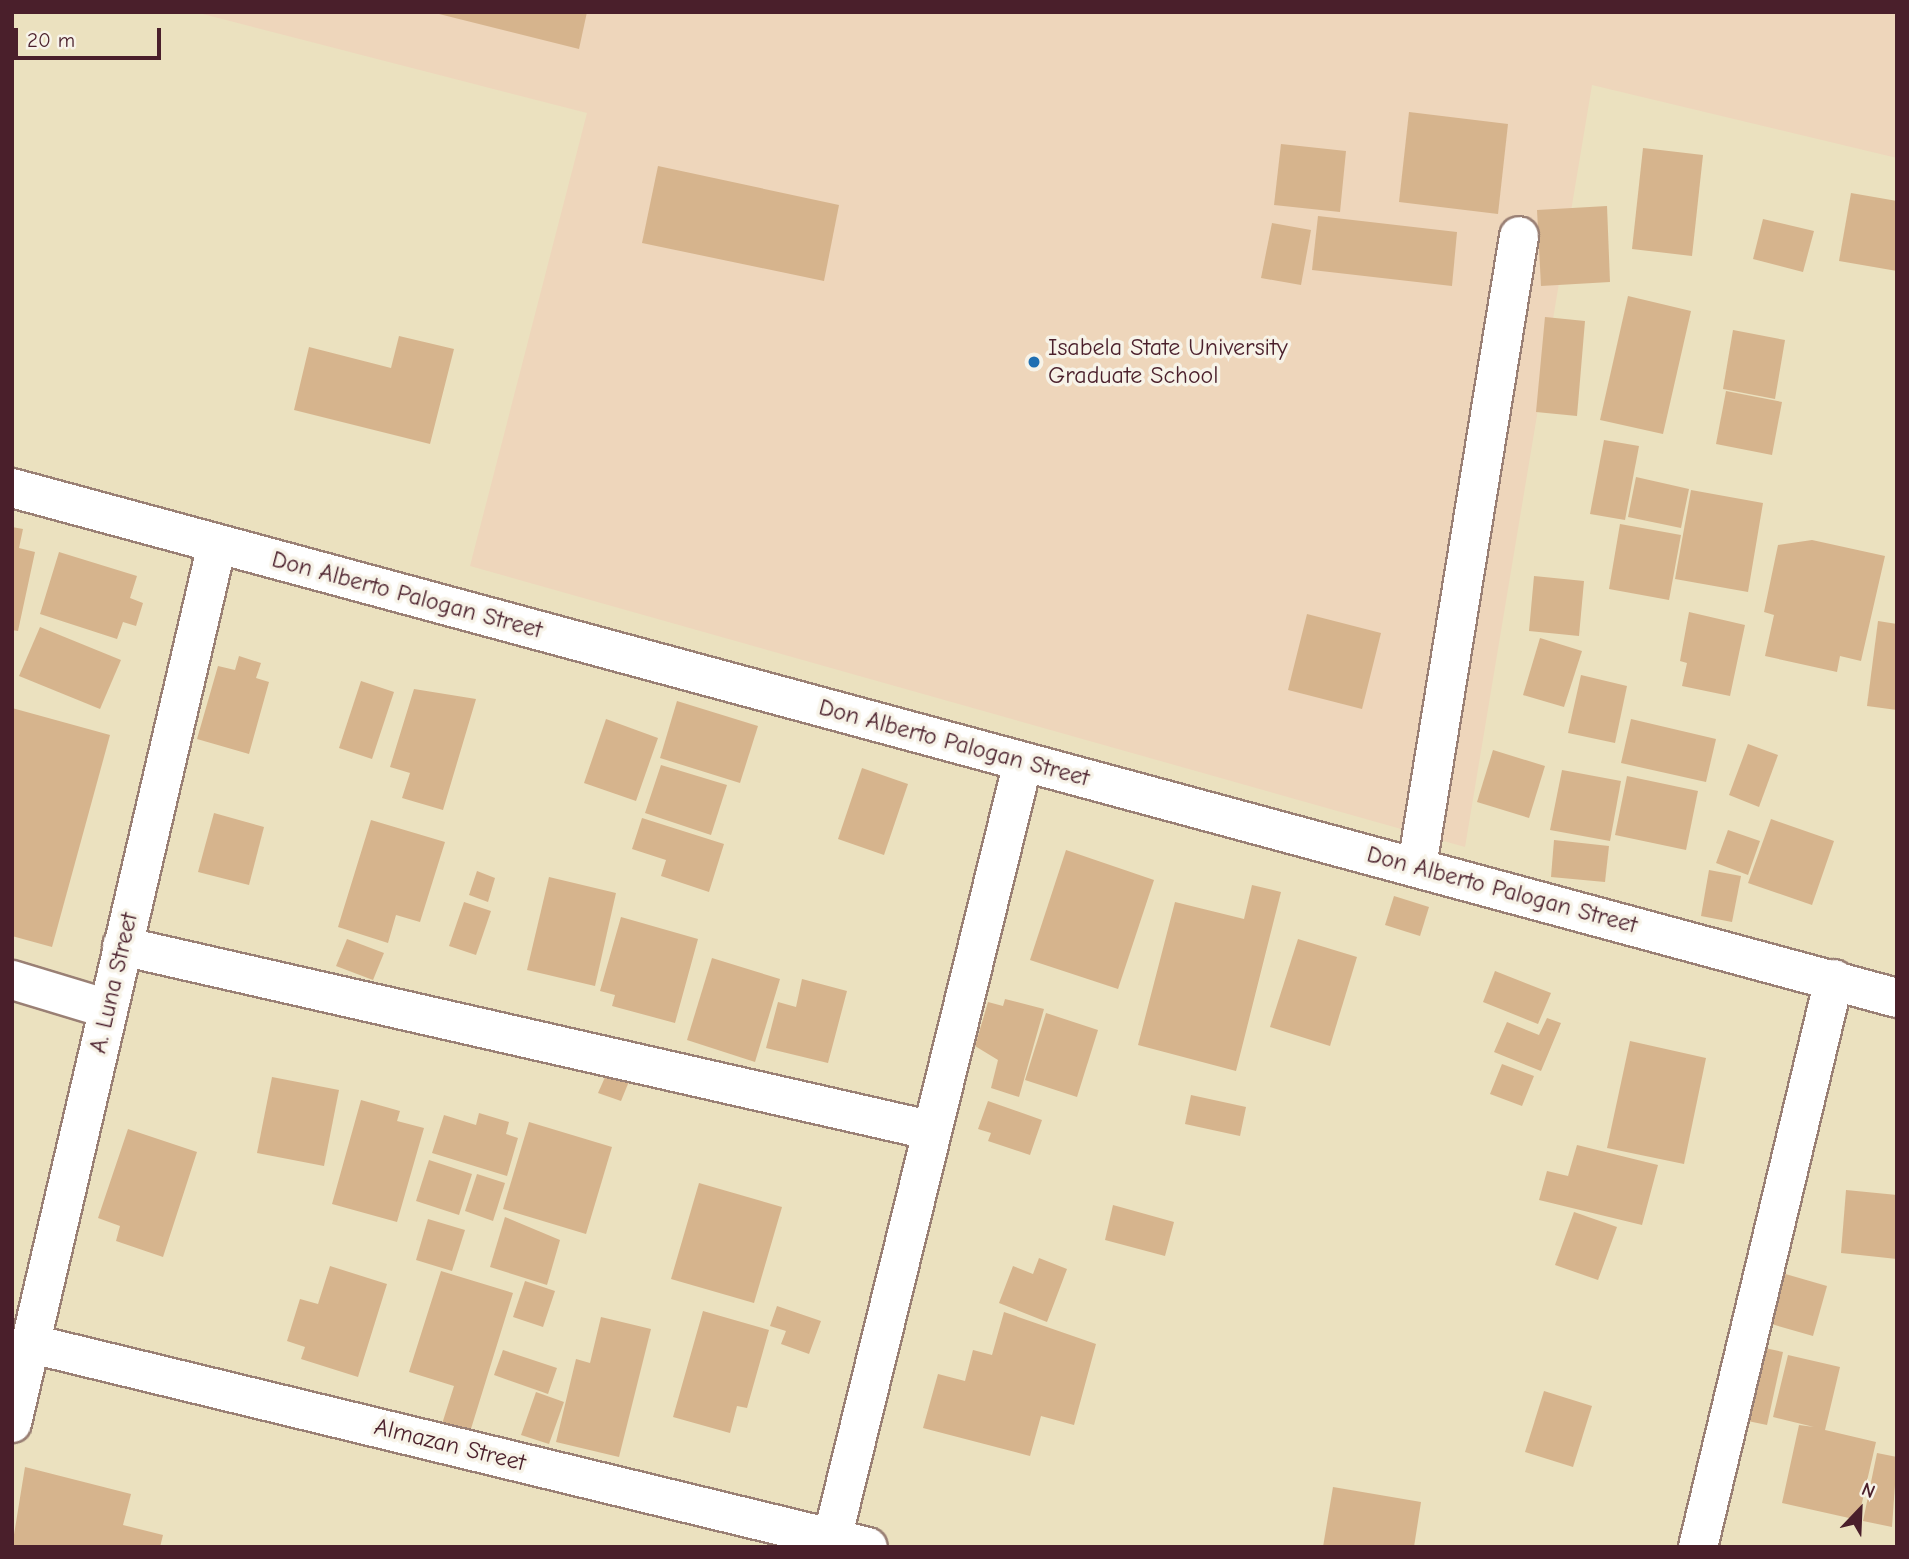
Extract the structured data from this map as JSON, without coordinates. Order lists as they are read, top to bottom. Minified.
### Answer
{"streets":{"street":["Don Alberto Palogan Street","A. Luna Street","Almazan Street"]},"crossings":[["Don Alberto Palogan Street","A. Luna Street"],["A. Luna Street","Almazan Street"]],"places":["Isabela State University Graduate School"],"scale_bar":"20 m","north":"top right"}
